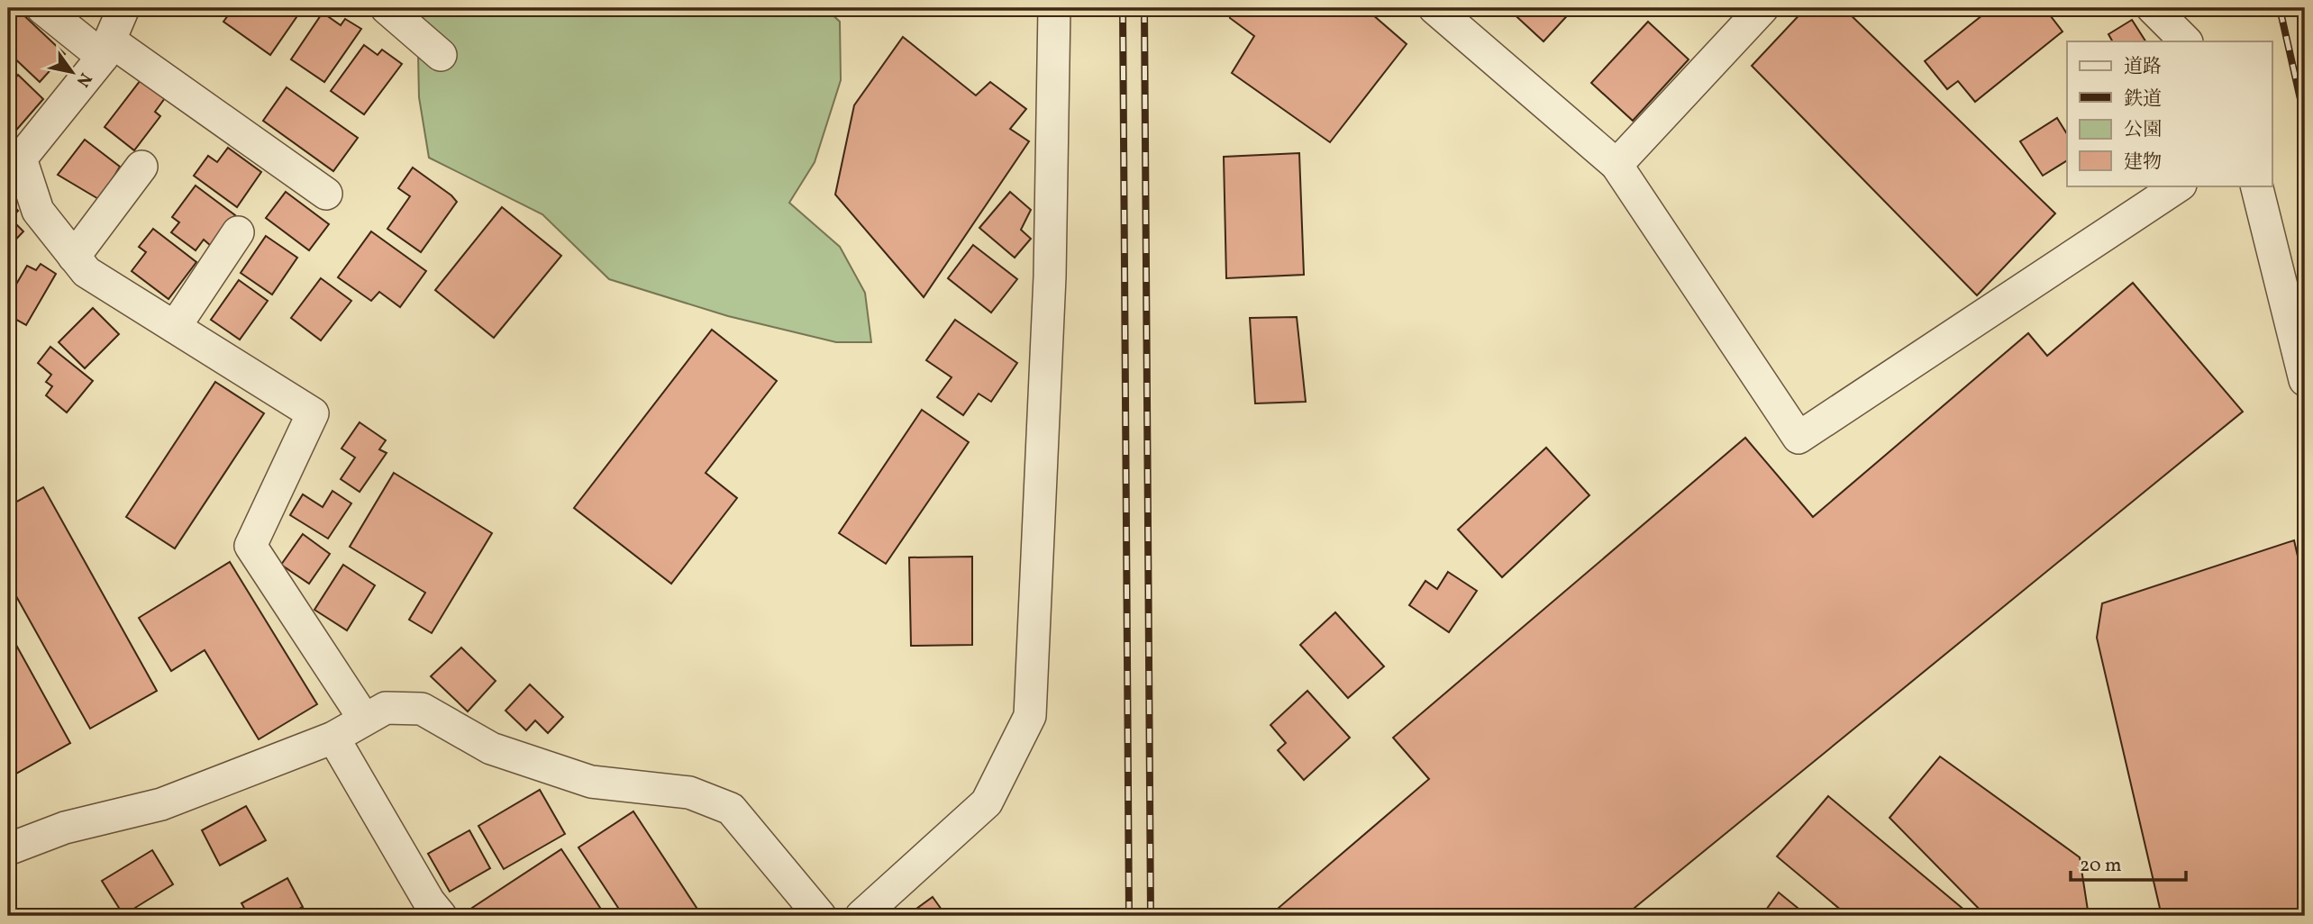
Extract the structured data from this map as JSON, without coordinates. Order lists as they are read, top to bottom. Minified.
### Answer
{"legend":["道路","鉄道","公園","建物"],"scale_bar":"20 m","north":"bottom right"}
